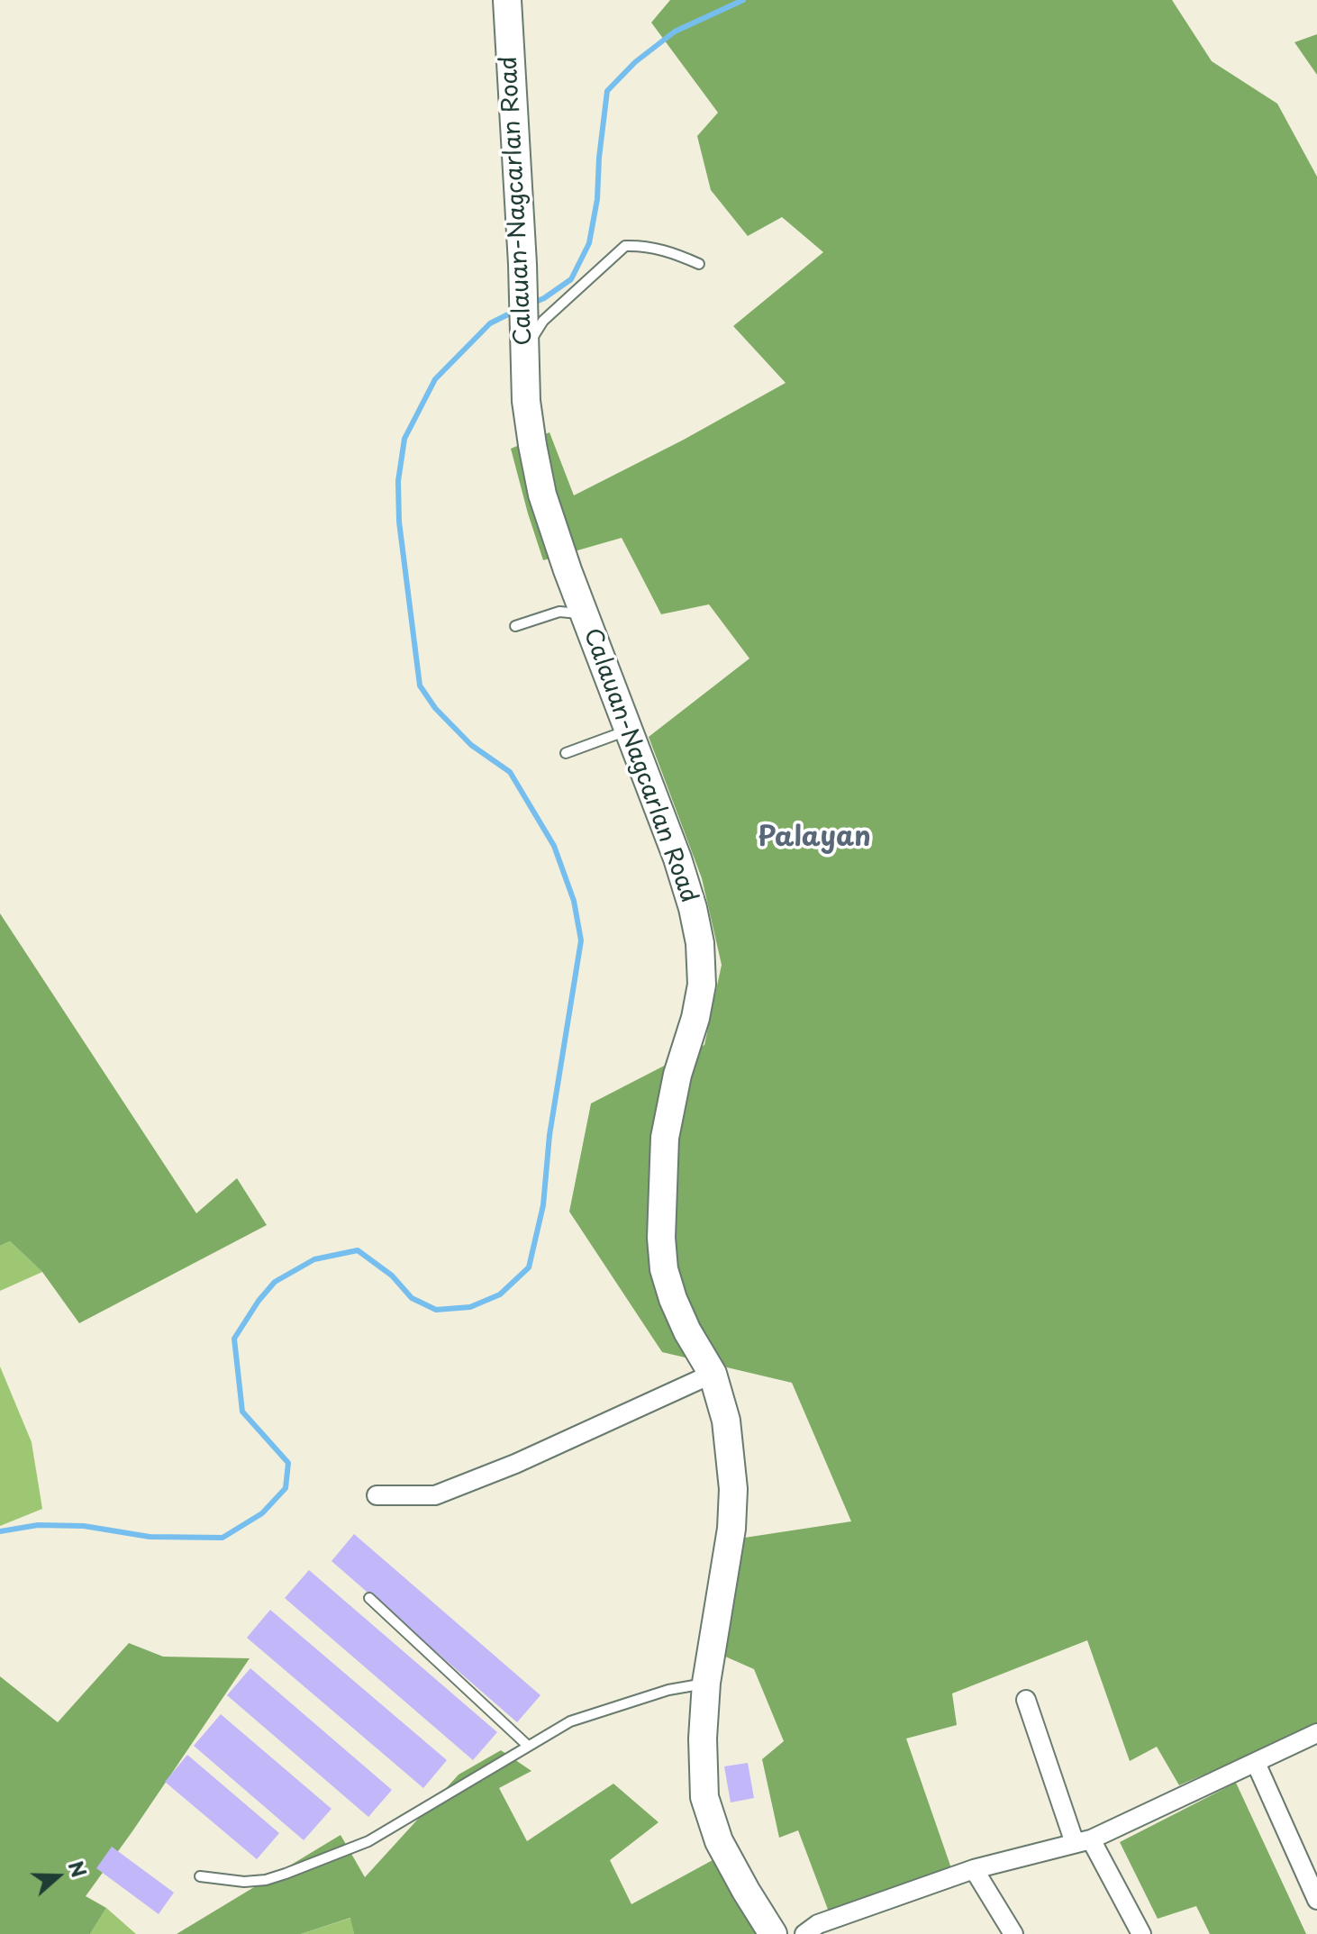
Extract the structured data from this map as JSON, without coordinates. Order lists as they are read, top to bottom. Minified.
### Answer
{"streets":{"main road":["Calauan-Nagcarlan Road"]},"districts":["Palayan"],"north":"right"}
